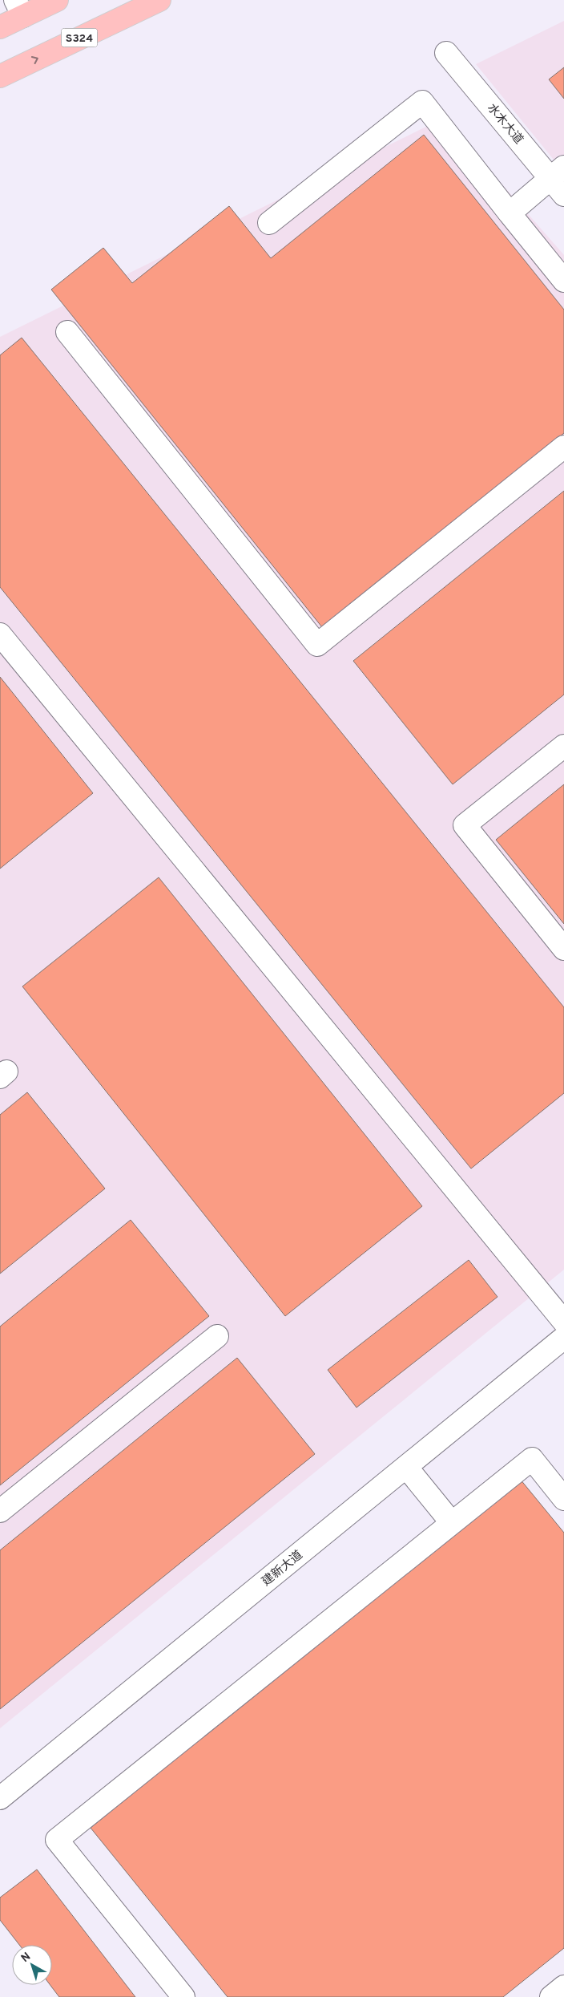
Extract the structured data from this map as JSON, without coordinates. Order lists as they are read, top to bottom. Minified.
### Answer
{"streets":{"main road":["S324"],"street":["水木大道","建新大道"]},"north":"top left"}
